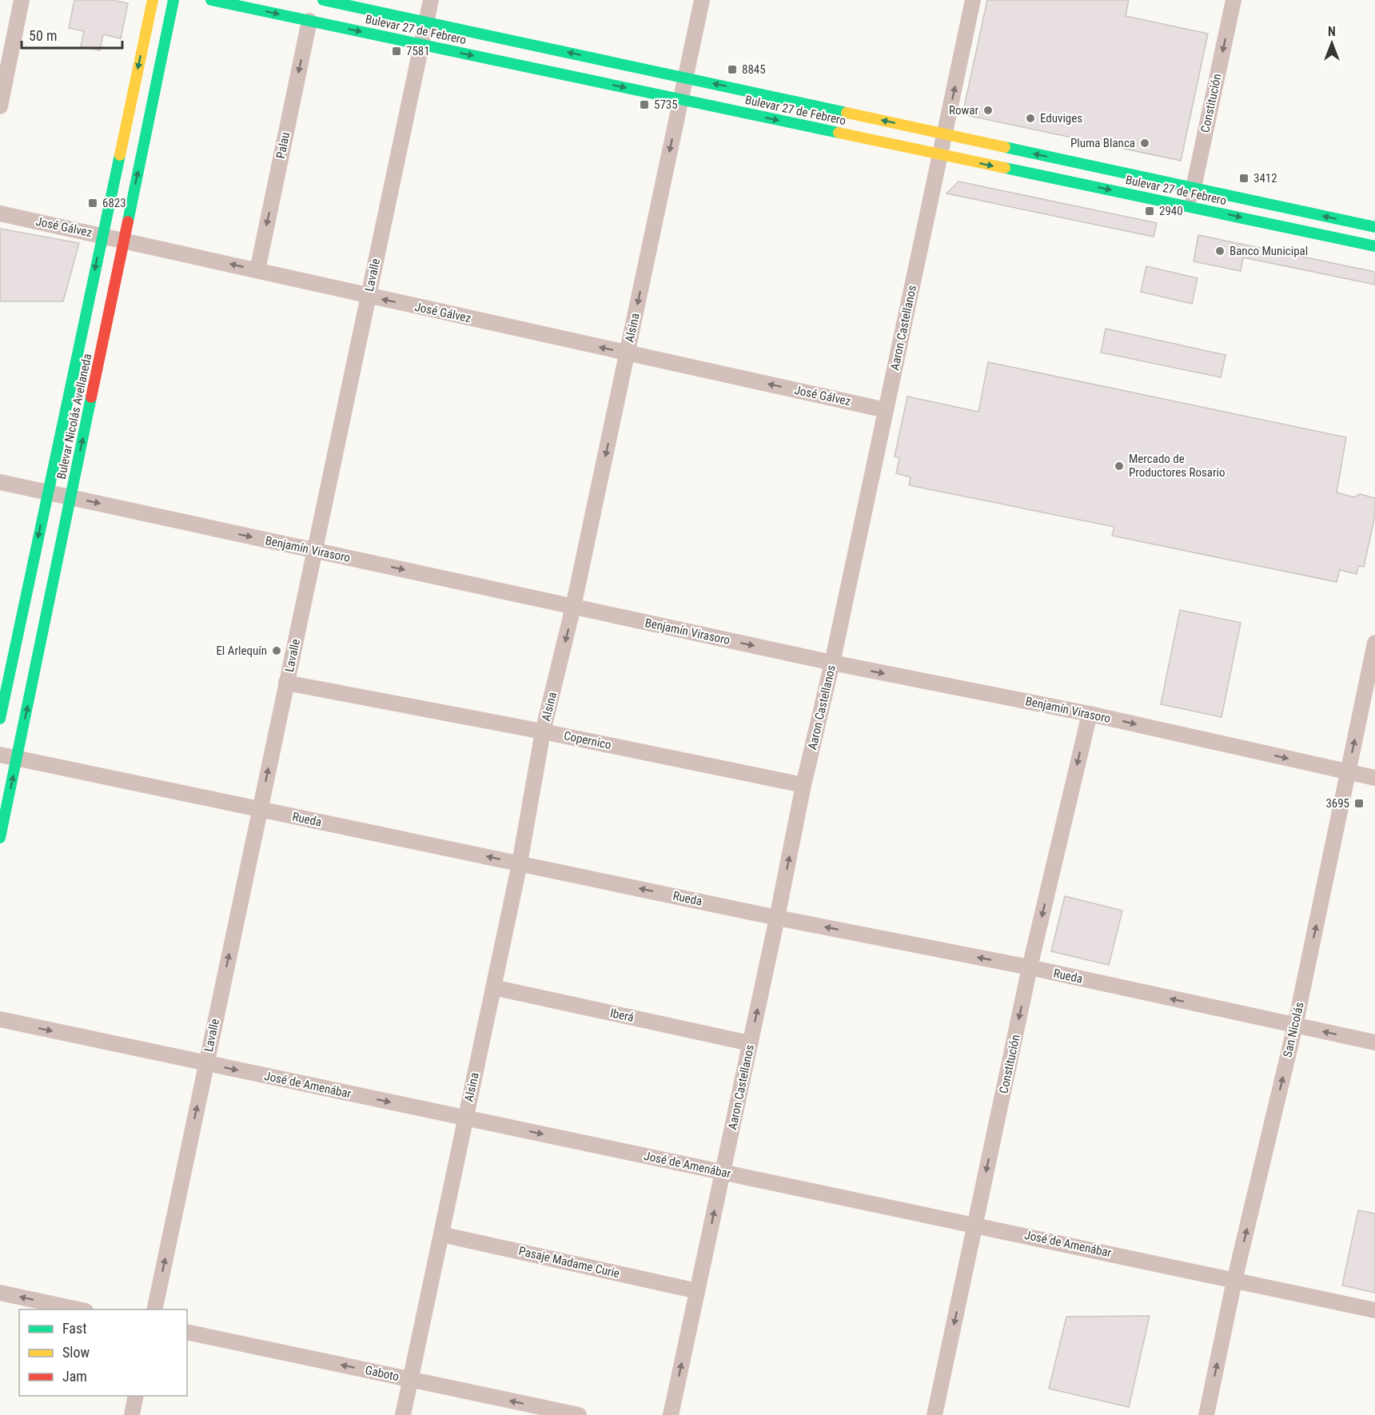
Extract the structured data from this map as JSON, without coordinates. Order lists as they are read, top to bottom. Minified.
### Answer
{"streets":{"main road":["Bulevar 27 de Febrero","Bulevar Nicolás Avellaneda"],"street":["Constitución","Palau","José Gálvez","Lavalle","Alsina","Aaron Castellanos","Benjamín Virasoro","Copernico","Rueda","Iberá","San Nicolás","José de Amenábar","Pasaje Madame Curie","Gaboto"]},"crossings":[["Bulevar 27 de Febrero","Constitución"],["Bulevar 27 de Febrero","Palau"],["Bulevar 27 de Febrero","Lavalle"],["Bulevar 27 de Febrero","Alsina"],["Bulevar 27 de Febrero","Aaron Castellanos"],["Constitución","Benjamín Virasoro"],["Constitución","Rueda"],["Constitución","José de Amenábar"],["Palau","José Gálvez"],["José Gálvez","Lavalle"],["José Gálvez","Alsina"],["José Gálvez","Aaron Castellanos"],["José Gálvez","Bulevar Nicolás Avellaneda"],["Lavalle","Benjamín Virasoro"],["Lavalle","Copernico"],["Lavalle","Rueda"],["Lavalle","José de Amenábar"],["Alsina","Benjamín Virasoro"],["Alsina","Copernico"],["Alsina","Rueda"],["Alsina","Iberá"],["Alsina","José de Amenábar"],["Alsina","Pasaje Madame Curie"],["Alsina","Gaboto"],["Aaron Castellanos","Benjamín Virasoro"],["Aaron Castellanos","Copernico"],["Aaron Castellanos","Rueda"],["Aaron Castellanos","Iberá"],["Aaron Castellanos","José de Amenábar"],["Aaron Castellanos","Pasaje Madame Curie"],["Bulevar Nicolás Avellaneda","Benjamín Virasoro"],["Bulevar Nicolás Avellaneda","Rueda"],["Benjamín Virasoro","San Nicolás"],["Rueda","San Nicolás"],["San Nicolás","José de Amenábar"]],"one_way":["Constitución","Palau","José Gálvez","Lavalle","Alsina","Aaron Castellanos","Benjamín Virasoro","Rueda","San Nicolás","José de Amenábar","Gaboto"],"places":{"transit":["7581","8845","5735","3412","6823","2940","3695"],"other":["Rowar","Eduviges","Pluma Blanca","Banco Municipal","Mercado de Productores Rosario","El Arlequín"]},"legend":["Fast","Slow","Jam"],"scale_bar":"50 m","north":"top"}
